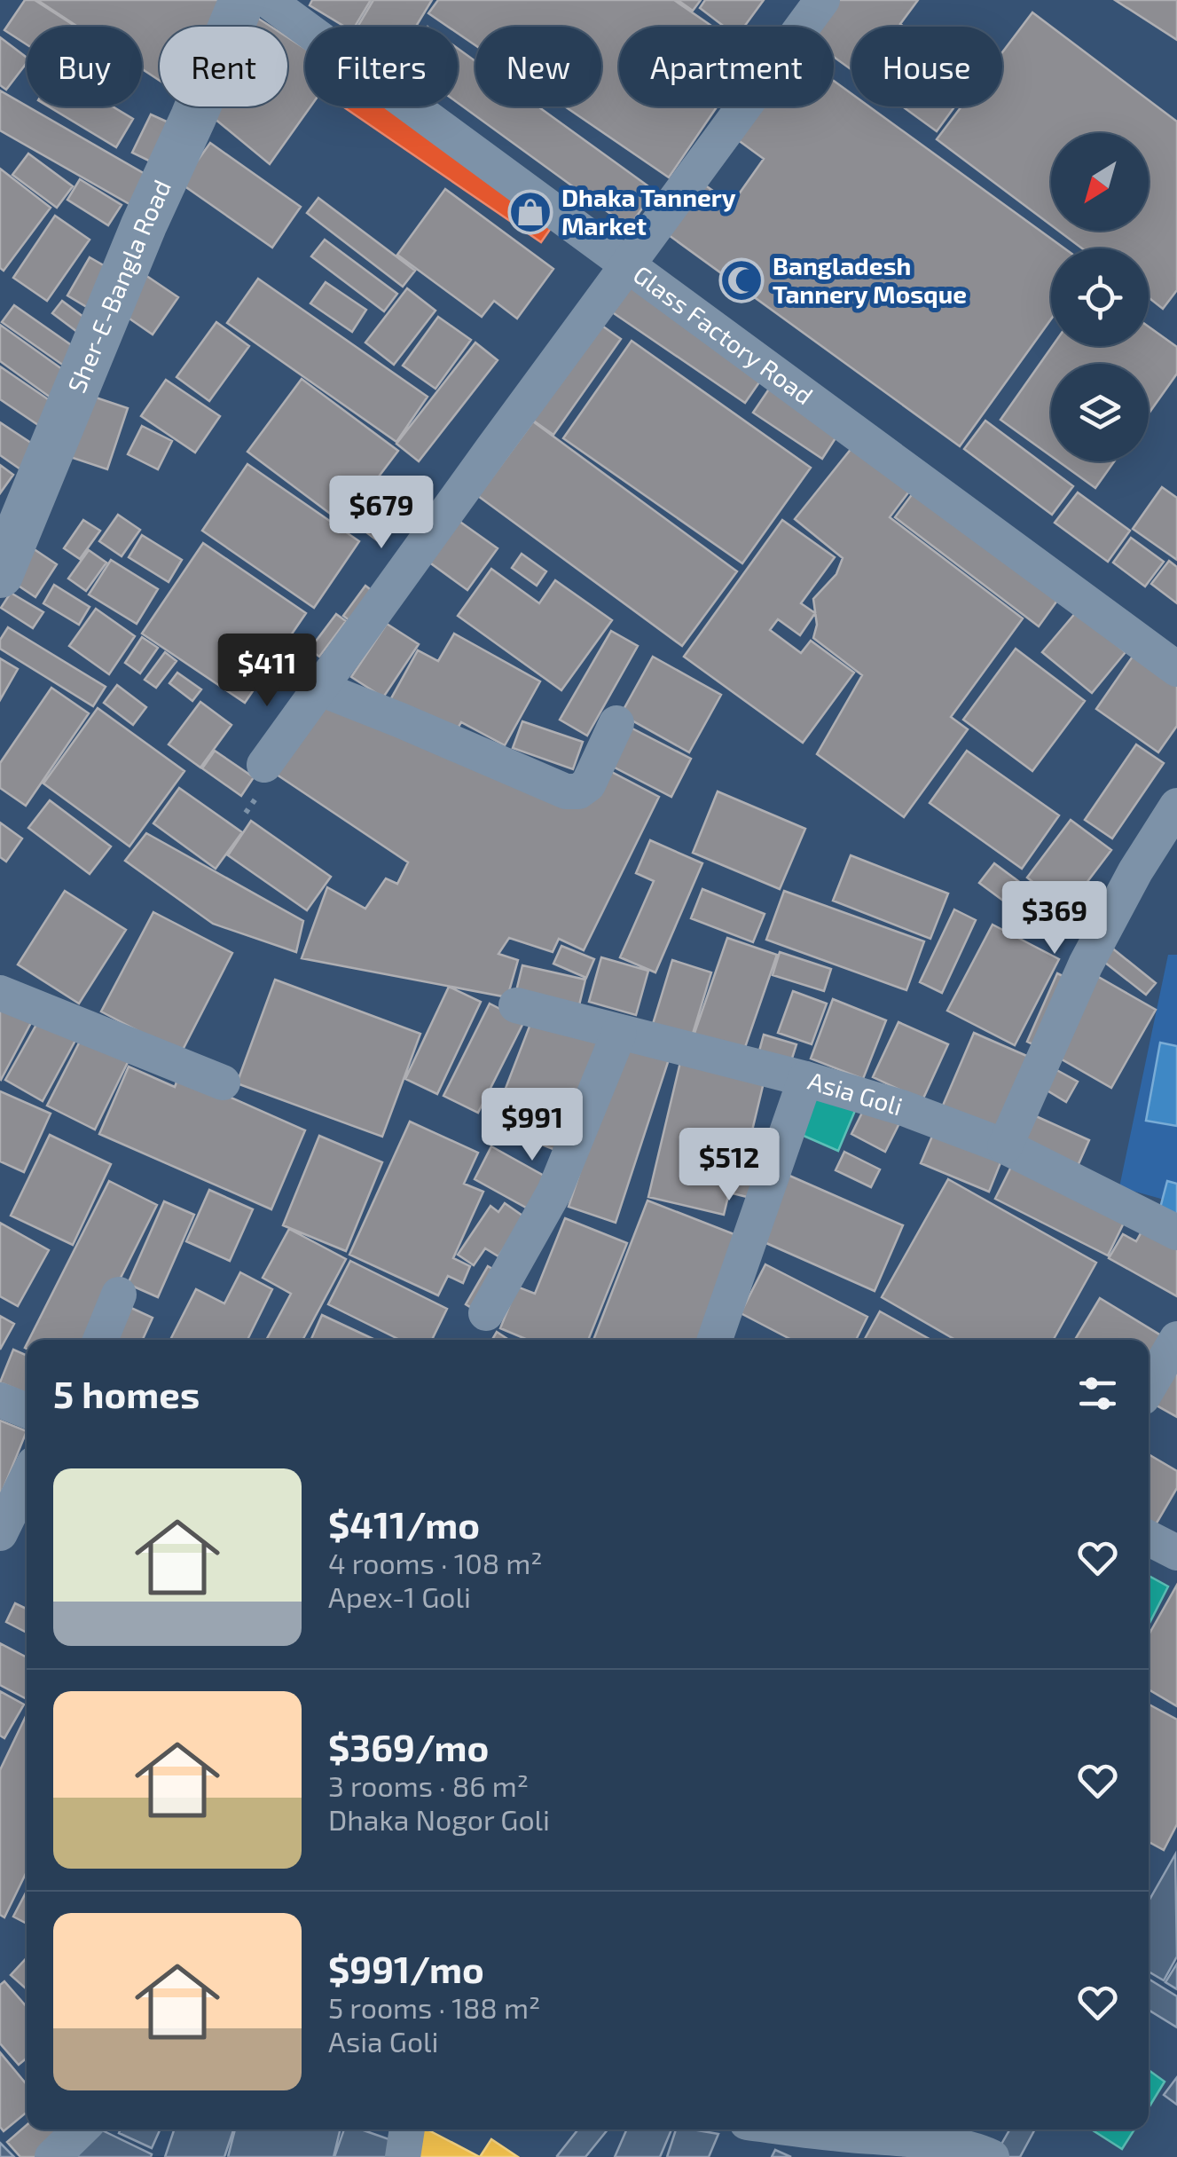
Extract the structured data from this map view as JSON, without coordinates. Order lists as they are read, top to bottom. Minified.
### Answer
{"streets":{"street":["Sher-E-Bangla Road","Glass Factory Road","Asia Goli"]},"places":{"shop":["Dhaka Tannery Market"],"mosque":["Bangladesh Tannery Mosque"]},"north":"bottom left","page":{"chip":["Buy","Rent","Filters","New","Apartment","House"],"price":["$679","$411","$369","$991","$512"],"heading":"5 homes","list":[{"name":"$411/mo","note":"4 rooms · 108 m² · Apex-1 Goli"},{"name":"$369/mo","note":"3 rooms · 86 m² · Dhaka Nogor Goli"},{"name":"$991/mo","note":"5 rooms · 188 m² · Asia Goli"}]}}
